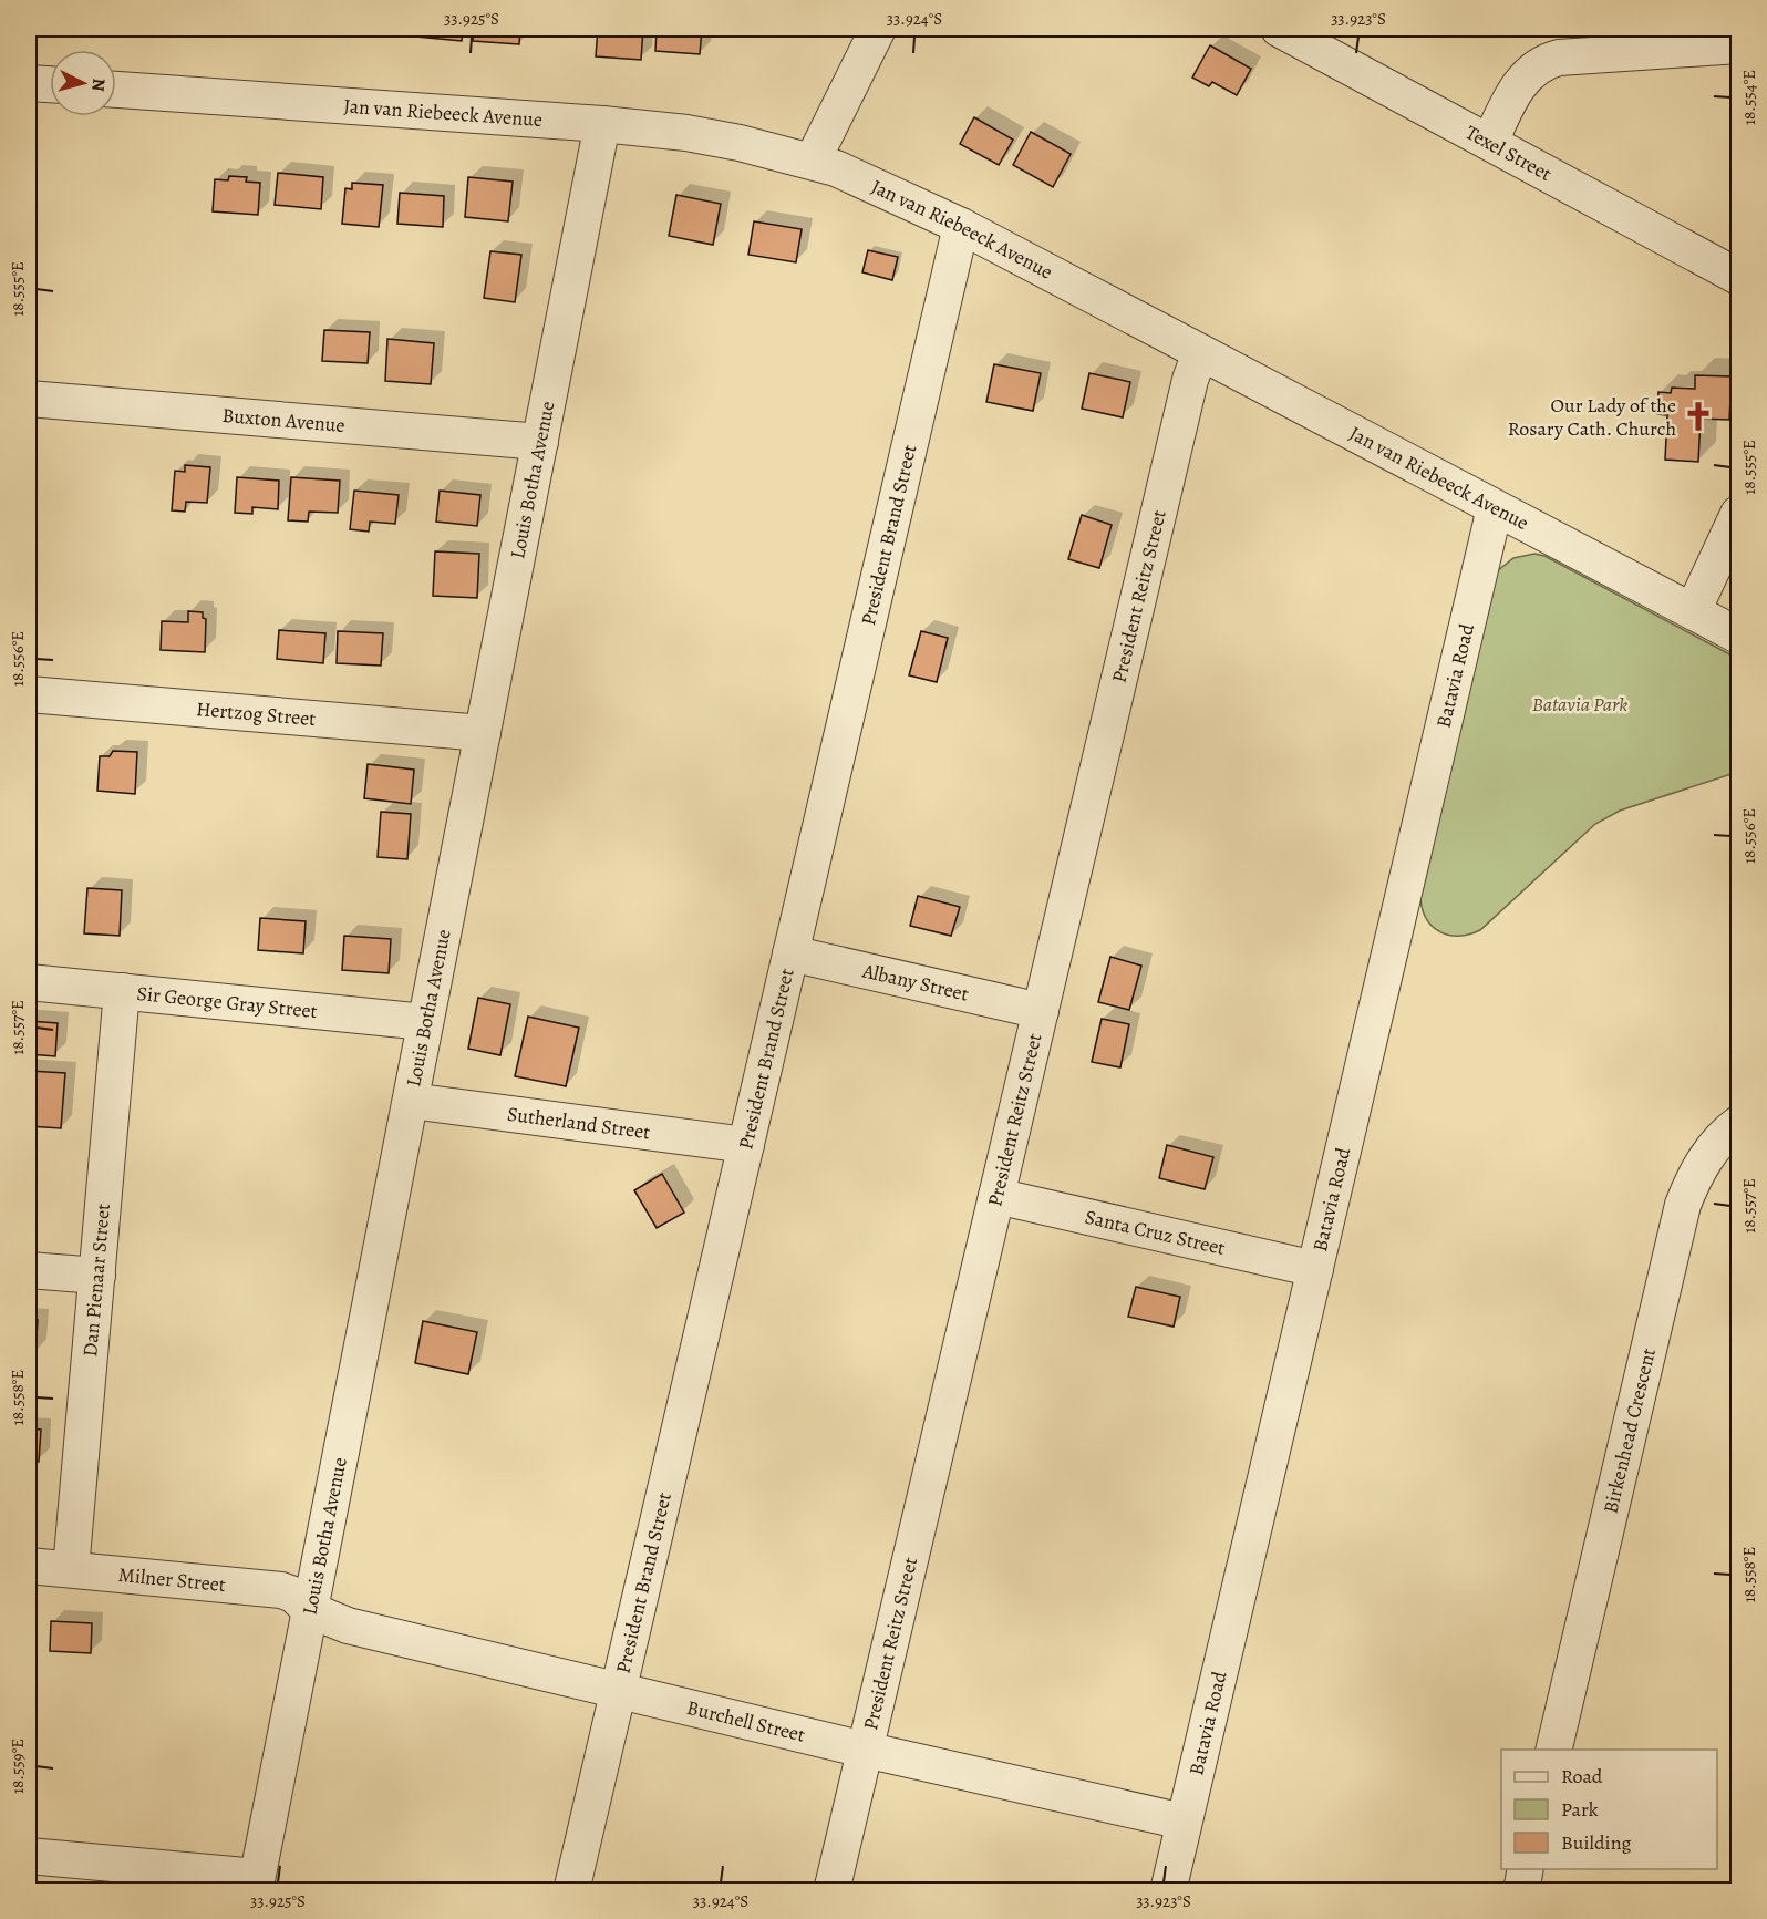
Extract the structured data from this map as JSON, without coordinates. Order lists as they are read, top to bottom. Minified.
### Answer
{"streets":{"street":["Jan van Riebeeck Avenue","Texel Street","Buxton Avenue","Louis Botha Avenue","President Brand Street","President Reitz Street","Batavia Road","Hertzog Street","Albany Street","Sir George Gray Street","Sutherland Street","Santa Cruz Street","Dan Pienaar Street","Birkenhead Crescent","Milner Street","Burchell Street"]},"crossings":[["Jan van Riebeeck Avenue","Louis Botha Avenue"],["Jan van Riebeeck Avenue","President Brand Street"],["Jan van Riebeeck Avenue","President Reitz Street"],["Jan van Riebeeck Avenue","Batavia Road"],["Buxton Avenue","Louis Botha Avenue"],["Louis Botha Avenue","Hertzog Street"],["Louis Botha Avenue","Sir George Gray Street"],["Louis Botha Avenue","Sutherland Street"],["Louis Botha Avenue","Milner Street"],["Louis Botha Avenue","Burchell Street"],["President Brand Street","Albany Street"],["President Brand Street","Sutherland Street"],["President Brand Street","Burchell Street"],["President Reitz Street","Albany Street"],["President Reitz Street","Santa Cruz Street"],["President Reitz Street","Burchell Street"],["Batavia Road","Santa Cruz Street"],["Batavia Road","Burchell Street"],["Sir George Gray Street","Dan Pienaar Street"],["Dan Pienaar Street","Milner Street"],["Milner Street","Burchell Street"]],"parks":["Batavia Park"],"places":{"church":["Our Lady of the Rosary Cath. Church"]},"legend":["Road","Park","Building"],"north":"right","coordinates":["33.925°S","33.924°S","33.923°S","18.554°E","18.555°E","18.556°E","18.557°E","18.558°E","18.559°E"]}
